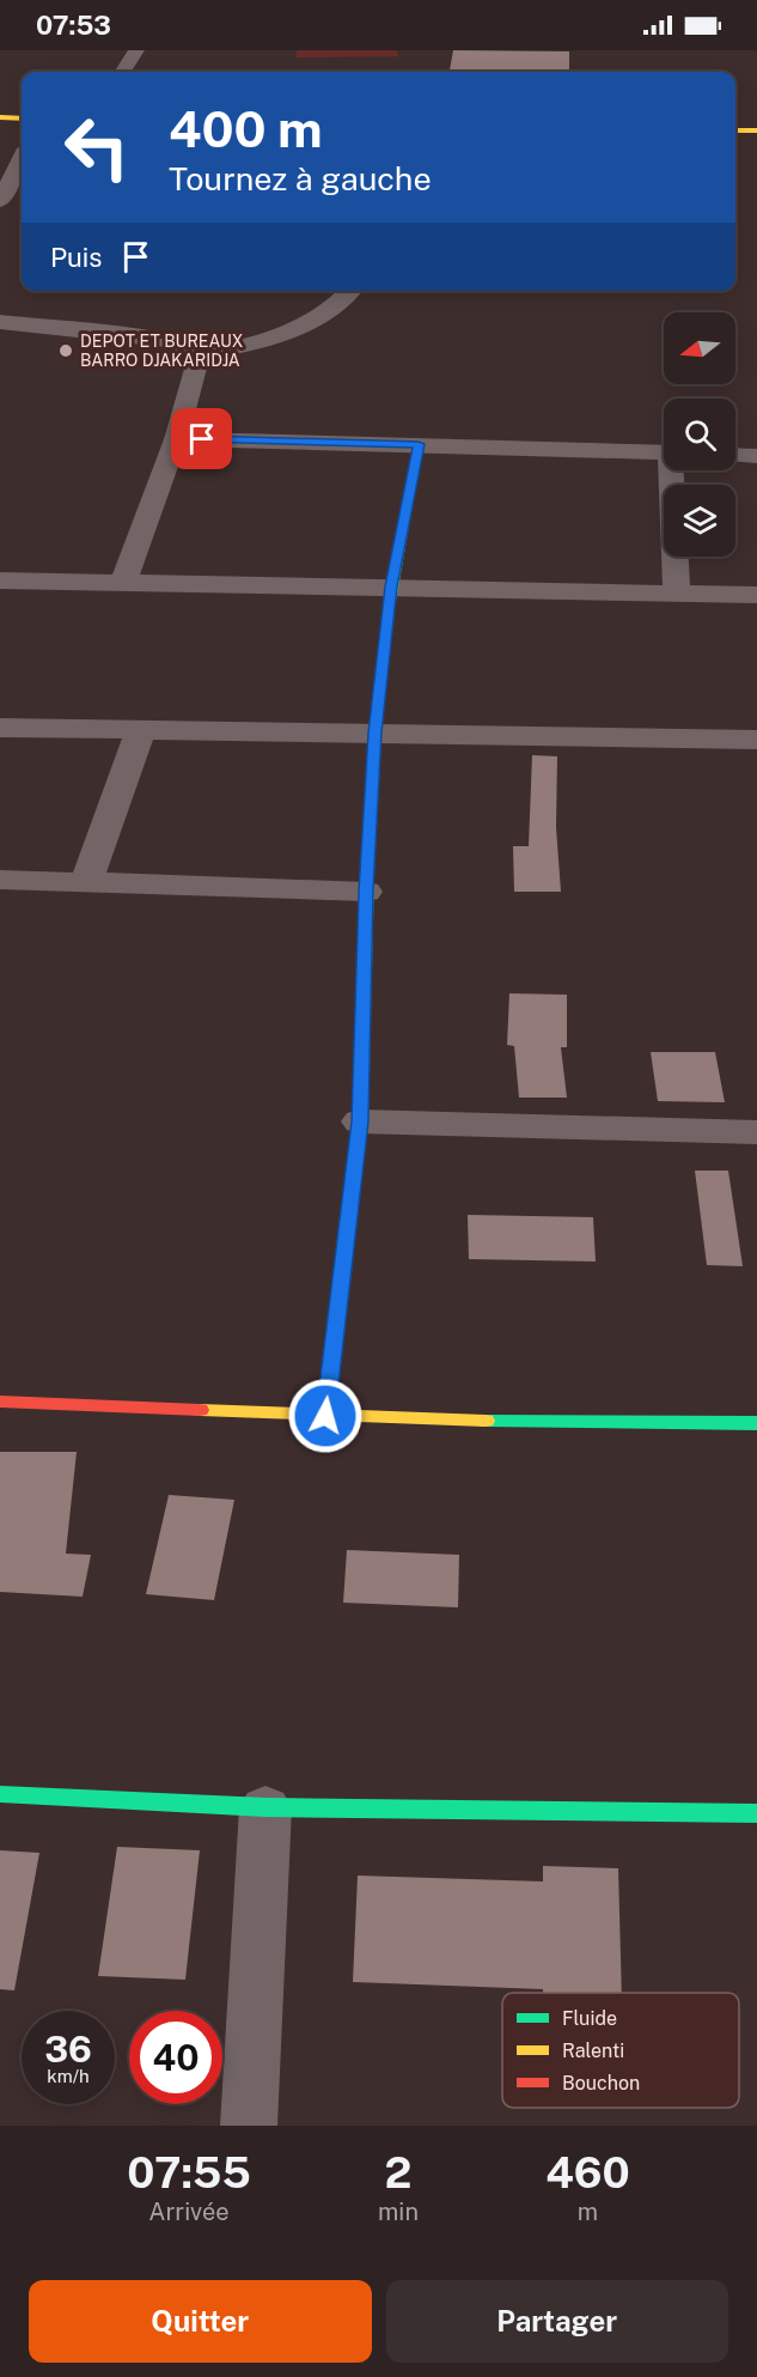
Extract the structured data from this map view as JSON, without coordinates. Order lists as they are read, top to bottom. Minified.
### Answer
{"places":["DEPOT ET BUREAUX BARRO DJAKARIDJA"],"legend":["Fluide","Ralenti","Bouchon"],"north":"left","page":{"status":"07:53","turn":["400 m","Tournez à gauche"],"then":"Puis","speed":"36 km/h","limit":"40","eta":["07:55","Arrivée","2","min","460","m"],"buttons":["Quitter","Partager"]}}
